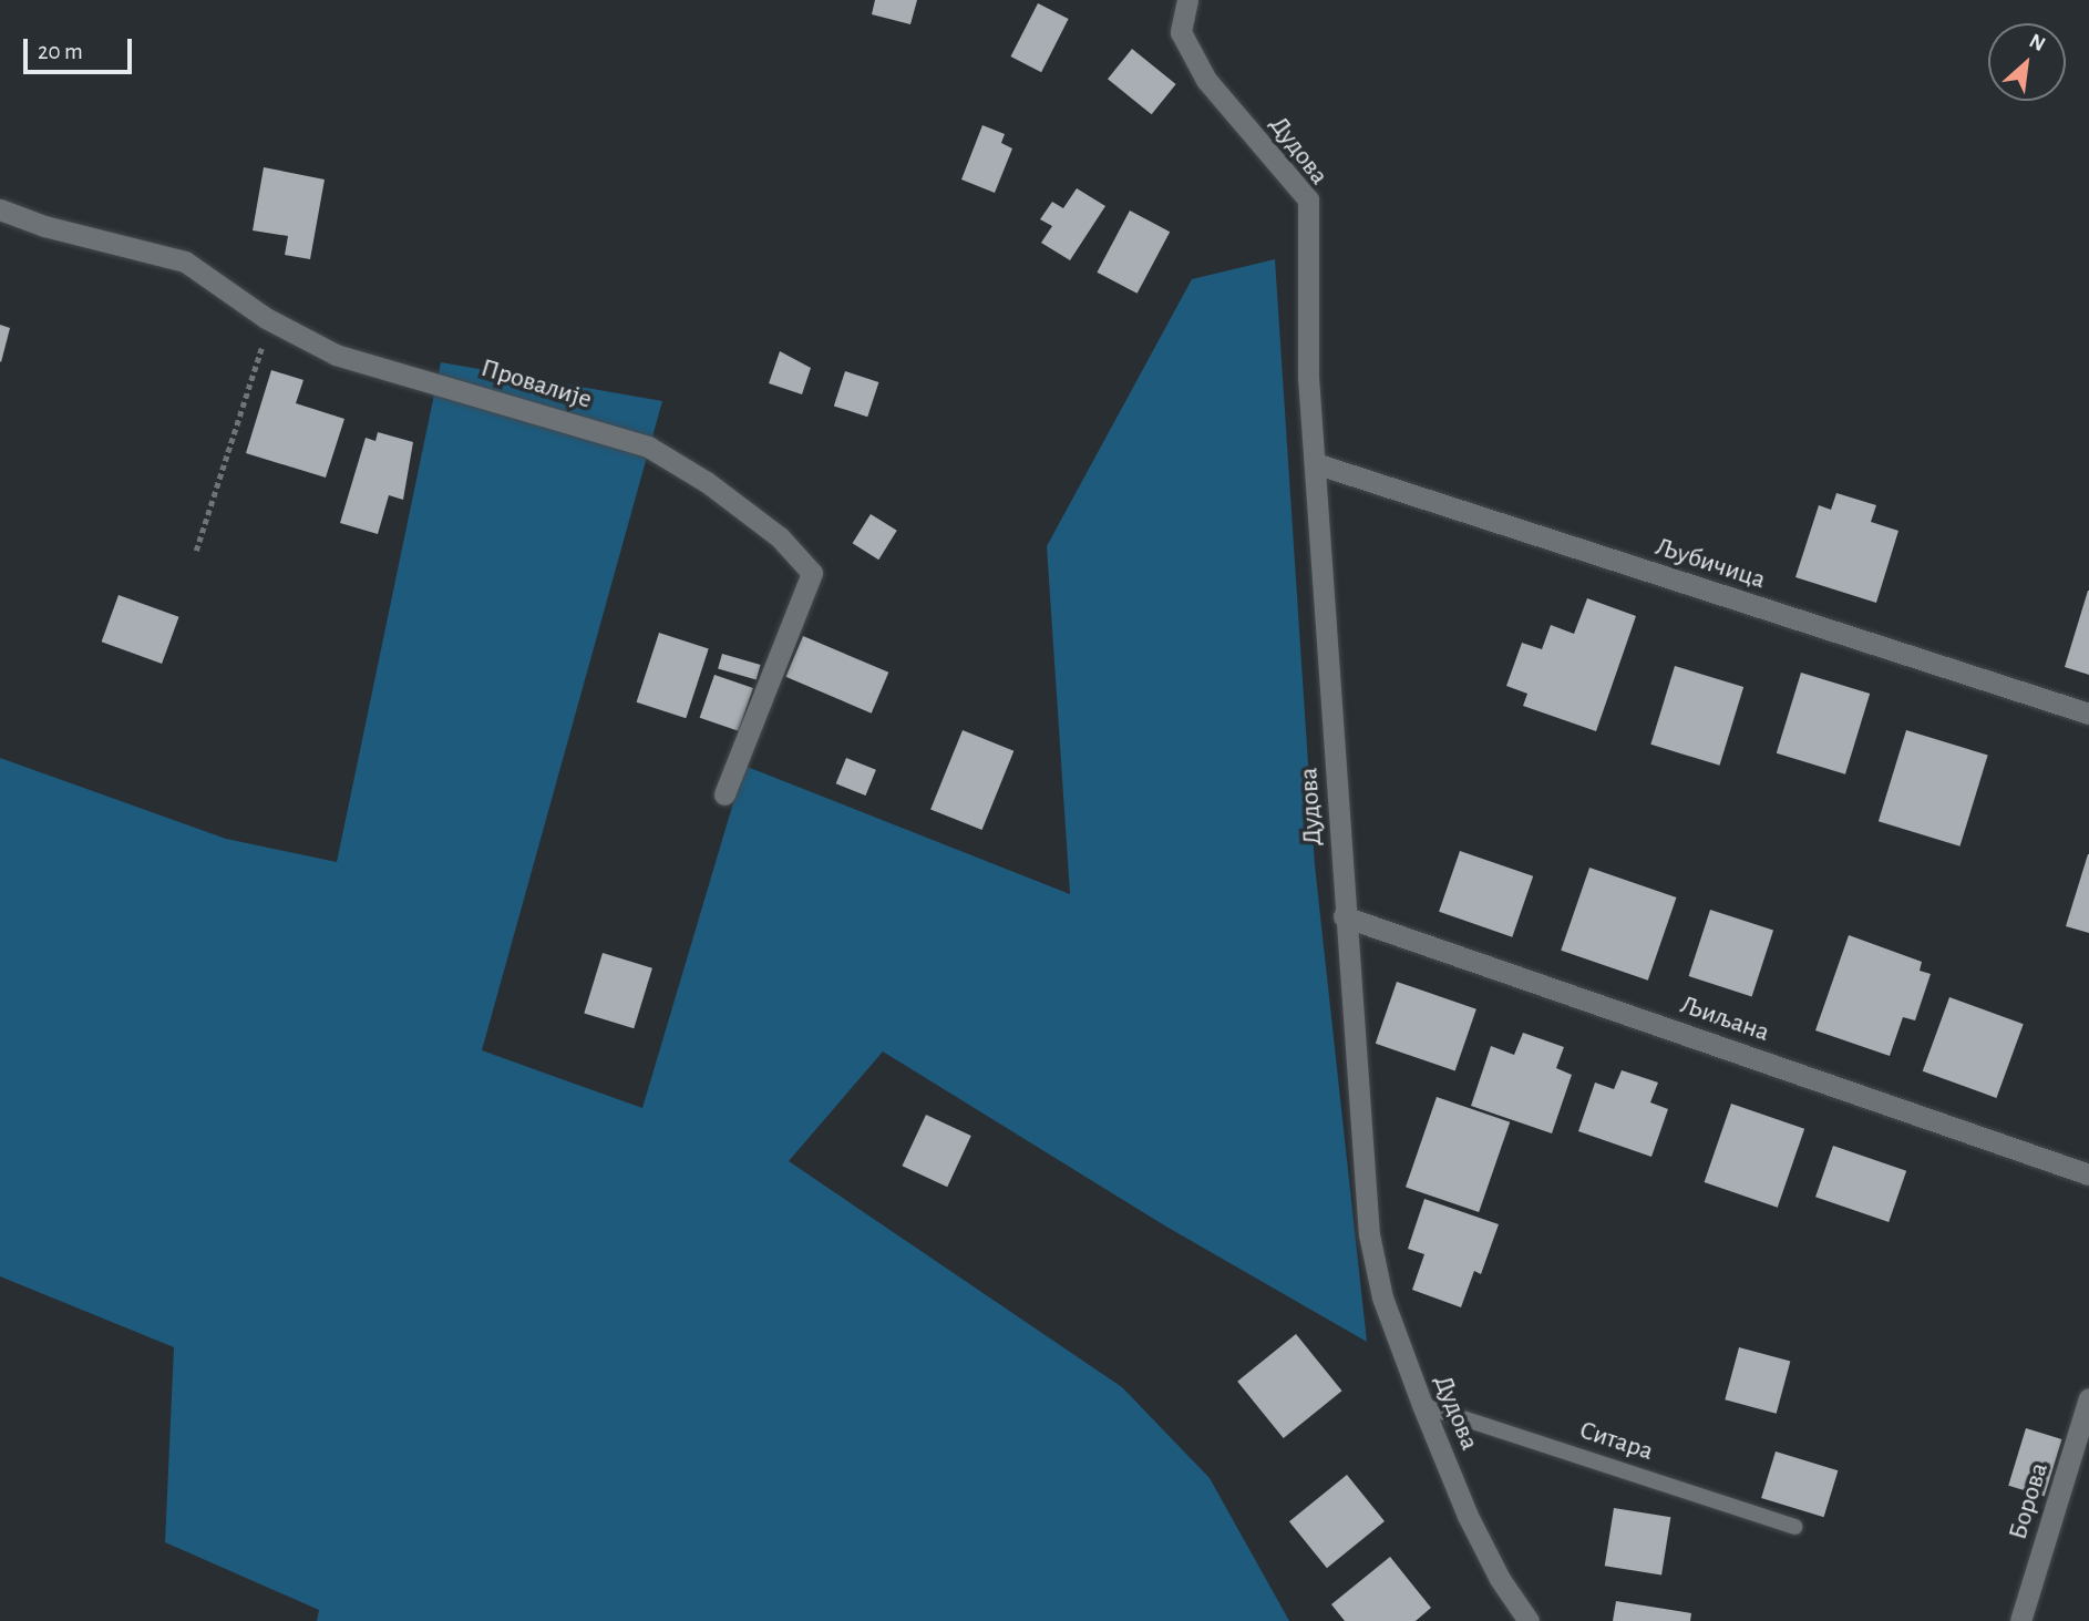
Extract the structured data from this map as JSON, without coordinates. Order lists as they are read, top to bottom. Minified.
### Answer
{"streets":{"street":["Дудова","Провалије","Љубичица","Љиљана","Борова"],"lane":["Ситара"]},"crossings":[["Дудова","Љубичица"],["Дудова","Љиљана"],["Дудова","Ситара"]],"scale_bar":"20 m","north":"top right"}
